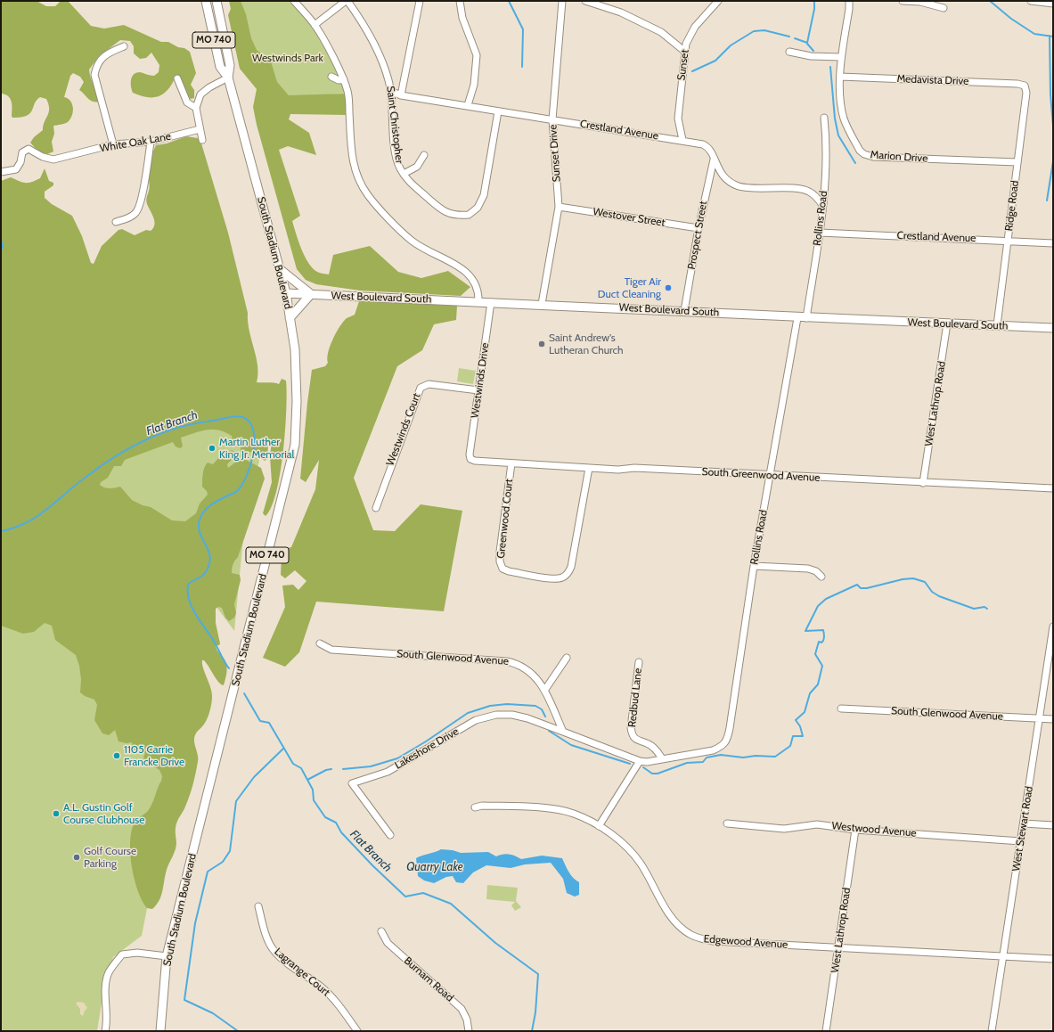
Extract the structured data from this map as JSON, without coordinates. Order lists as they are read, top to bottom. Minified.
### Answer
{"streets":{"main road":["MO 740","South Stadium Boulevard","West Boulevard South"],"street":["Sunset","Medavista Drive","Saint Christopher","Crestland Avenue","White Oak Lane","Sunset Drive","Marion Drive","Ridge Road","Westover Street","Rollins Road","Prospect Street","Westwinds Drive","West Lathrop Road","Westwinds Court","South Greenwood Avenue","Greenwood Court","South Glenwood Avenue","Redbud Lane","Lakeshore Drive","West Stewart Road","Westwood Avenue","Edgewood Avenue","Lagrange Court","Burnam Road"]},"crossings":[["MO 740","South Stadium Boulevard"],["Sunset","Crestland Avenue"],["Medavista Drive","Marion Drive"],["Medavista Drive","Ridge Road"],["Saint Christopher","Crestland Avenue"],["Crestland Avenue","Sunset Drive"],["Crestland Avenue","Ridge Road"],["Crestland Avenue","Rollins Road"],["Crestland Avenue","Prospect Street"],["Sunset Drive","Westover Street"],["Sunset Drive","West Boulevard South"],["Marion Drive","Ridge Road"],["Ridge Road","West Boulevard South"],["Westover Street","Prospect Street"],["Rollins Road","West Boulevard South"],["Rollins Road","South Greenwood Avenue"],["Rollins Road","Redbud Lane"],["Prospect Street","West Boulevard South"],["South Stadium Boulevard","West Boulevard South"],["West Boulevard South","Westwinds Drive"],["West Boulevard South","West Lathrop Road"],["Westwinds Drive","Westwinds Court"],["Westwinds Drive","South Greenwood Avenue"],["West Lathrop Road","South Greenwood Avenue"],["West Lathrop Road","Westwood Avenue"],["West Lathrop Road","Edgewood Avenue"],["South Greenwood Avenue","Greenwood Court"],["South Glenwood Avenue","Lakeshore Drive"],["South Glenwood Avenue","West Stewart Road"],["West Stewart Road","Westwood Avenue"],["West Stewart Road","Edgewood Avenue"]],"water":["Flat Branch","Quarry Lake"],"parks":["Westwinds Park"],"places":["Tiger Air Duct Cleaning","Saint Andrew's Lutheran Church","Martin Luther King Jr. Memorial","1105 Carrie Francke Drive","A.L. Gustin Golf Course Clubhouse","Golf Course Parking"]}
